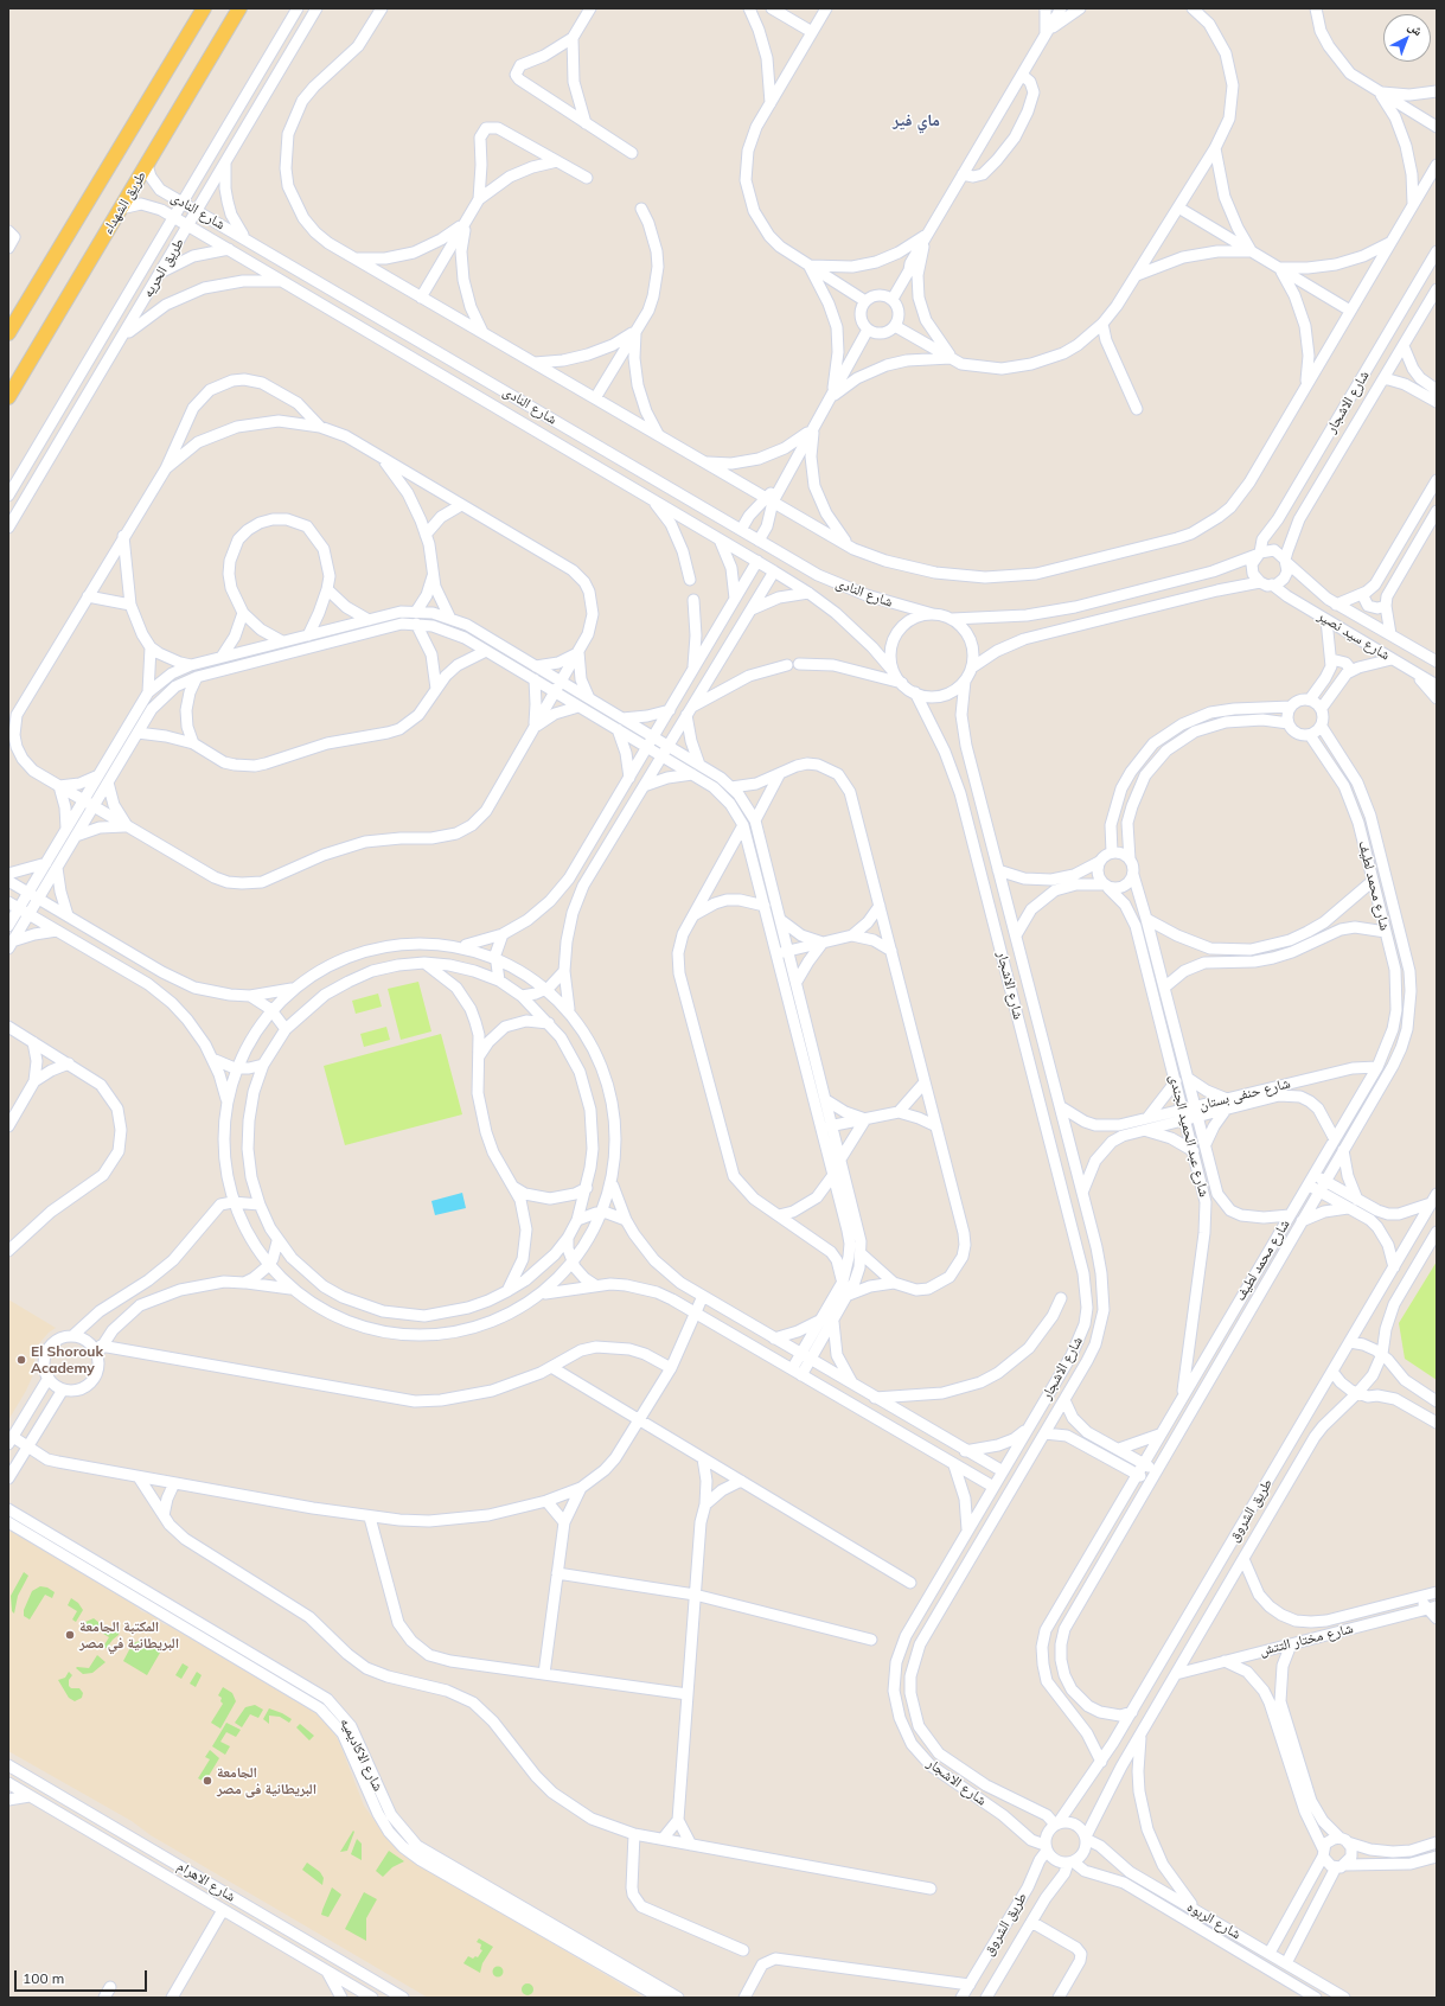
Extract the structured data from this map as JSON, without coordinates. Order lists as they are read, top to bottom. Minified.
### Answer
{"streets":{"main road":["طريق الشهداء"],"street":["شارع النادى","طريق الحريه","شارع الاشجار","شارع سيد نصير","شارع محمد لطيف","شارع حنفى بستان","شارع عبد الحميد الجندى","طريق الشروق","شارع مختار التتش","شارع الاكاديميه","شارع الاهرام","شارع الربوه"]},"crossings":[["طريق الشهداء","شارع النادى"],["شارع النادى","طريق الحريه"],["شارع النادى","شارع الاشجار"],["شارع الاشجار","شارع سيد نصير"],["شارع الاشجار","شارع حنفى بستان"],["شارع الاشجار","طريق الشروق"],["شارع الاشجار","شارع الربوه"],["شارع محمد لطيف","شارع حنفى بستان"],["شارع محمد لطيف","شارع عبد الحميد الجندى"],["شارع محمد لطيف","طريق الشروق"],["شارع حنفى بستان","شارع عبد الحميد الجندى"],["طريق الشروق","شارع مختار التتش"],["طريق الشروق","شارع الربوه"]],"districts":["ماي فير"],"places":["El Shorouk Academy","المكتبة الجامعة البريطانية في مصر","الجامعة البريطانية فى مصر"],"scale_bar":"100 m","north":"top right"}
